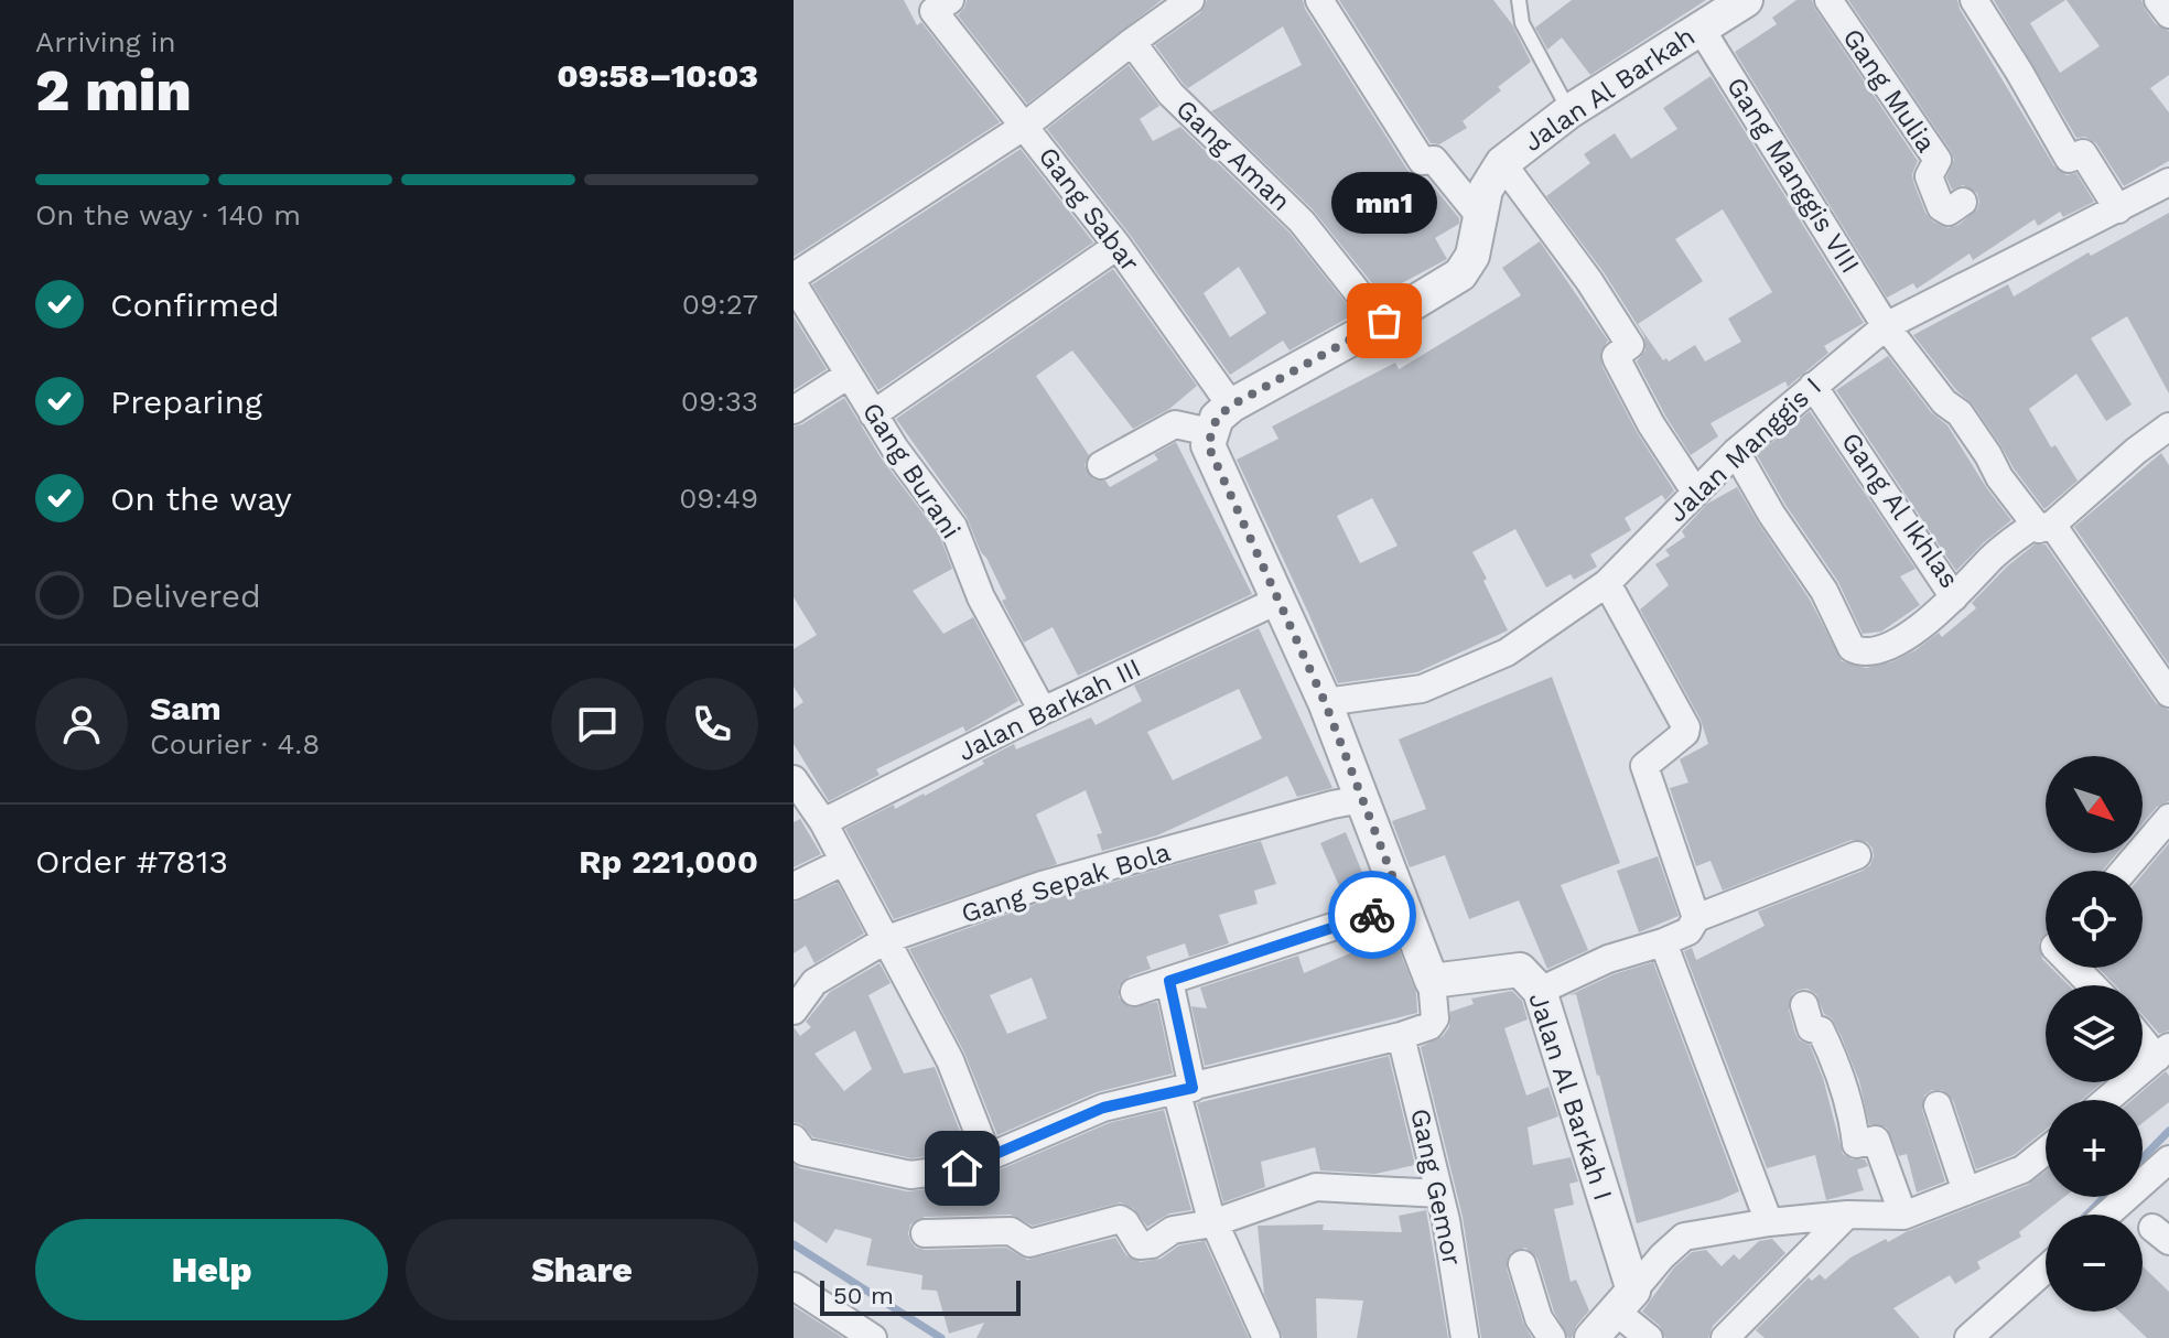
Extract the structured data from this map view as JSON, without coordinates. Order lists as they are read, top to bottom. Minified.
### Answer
{"streets":{"street":["Jalan Al Barkah","Gang Mulia","Gang Aman","Gang Manggis VIII","Gang Sabar","Jalan Manggis I","Gang Burani","Gang Al Ikhlas","Jalan Barkah III","Gang Sepak Bola","Jalan Al Barkah I","Gang Gemor"]},"crossings":[["Jalan Al Barkah","Gang Aman"],["Jalan Al Barkah","Gang Manggis VIII"],["Jalan Al Barkah","Gang Sabar"],["Gang Aman","Gang Sabar"],["Gang Manggis VIII","Jalan Manggis I"],["Gang Manggis VIII","Gang Al Ikhlas"],["Jalan Manggis I","Gang Al Ikhlas"],["Gang Burani","Jalan Barkah III"]],"places":["mn1"],"scale_bar":"50 m","north":"bottom right","page":{"heading":["2 min","Arriving in","09:58–10:03"],"panel":["Sam","Courier · 4.8","Order #7813","Rp 221,000"],"bar":"On the way · 140 m","bubble":"mn1","list":[["Confirmed","09:27"],["Preparing","09:33"],["On the way","09:49"],"Delivered"],"map_buttons":["+","−"],"buttons":["Help","Share"],"scale":"50 m"}}
